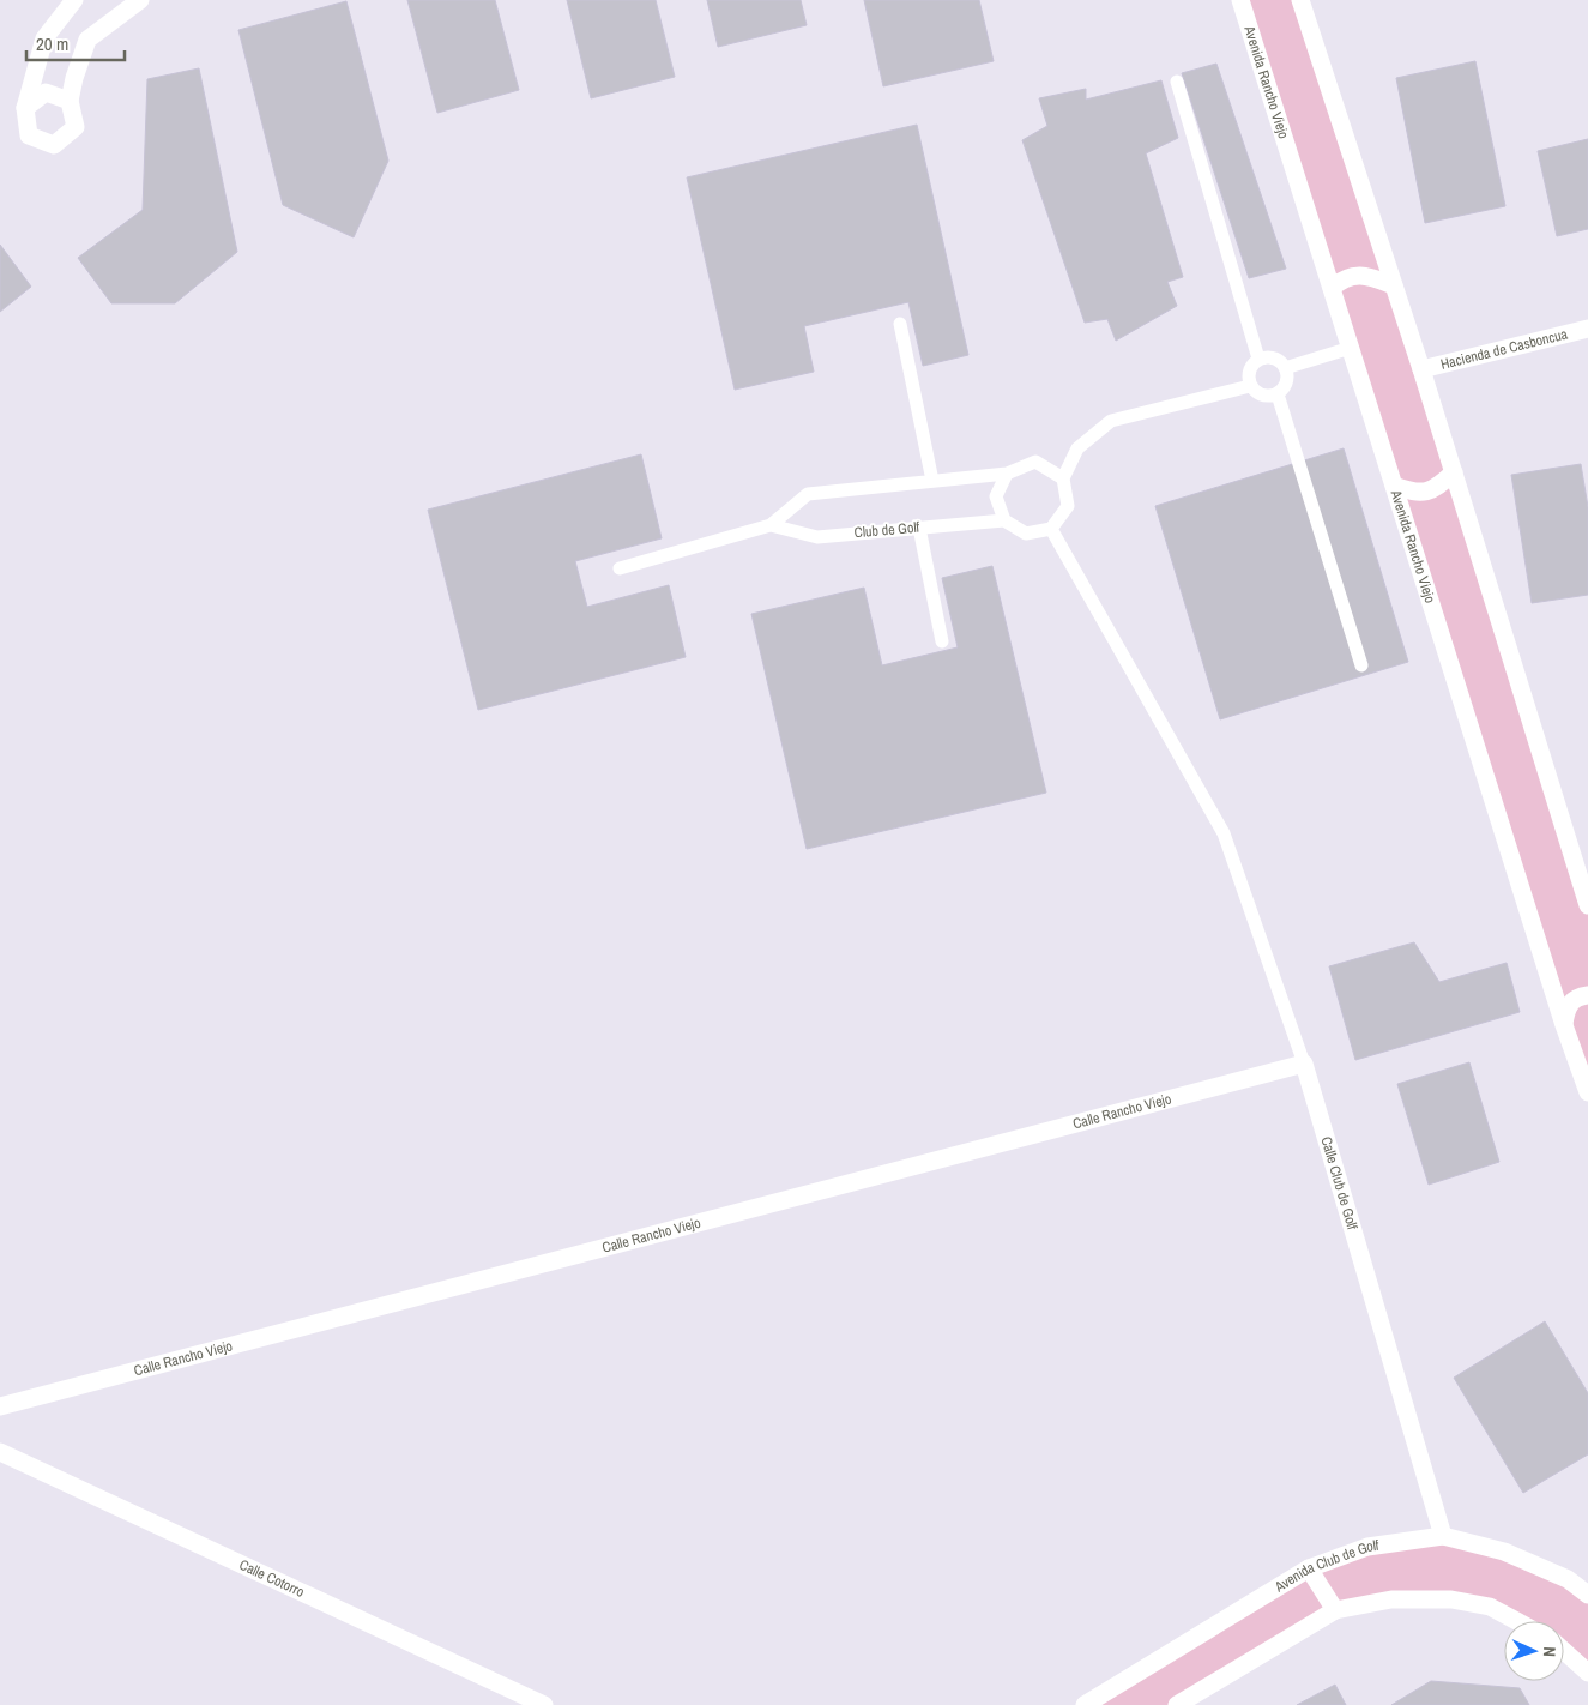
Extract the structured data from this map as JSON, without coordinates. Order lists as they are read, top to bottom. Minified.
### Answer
{"streets":{"street":["Avenida Rancho Viejo","Hacienda de Casboncua","Calle Rancho Viejo","Calle Club de Golf","Avenida Club de Golf","Calle Cotorro"],"lane":["Club de Golf"]},"crossings":[["Club de Golf","Calle Club de Golf"],["Calle Rancho Viejo","Calle Club de Golf"],["Calle Club de Golf","Avenida Club de Golf"]],"scale_bar":"20 m","north":"right"}
